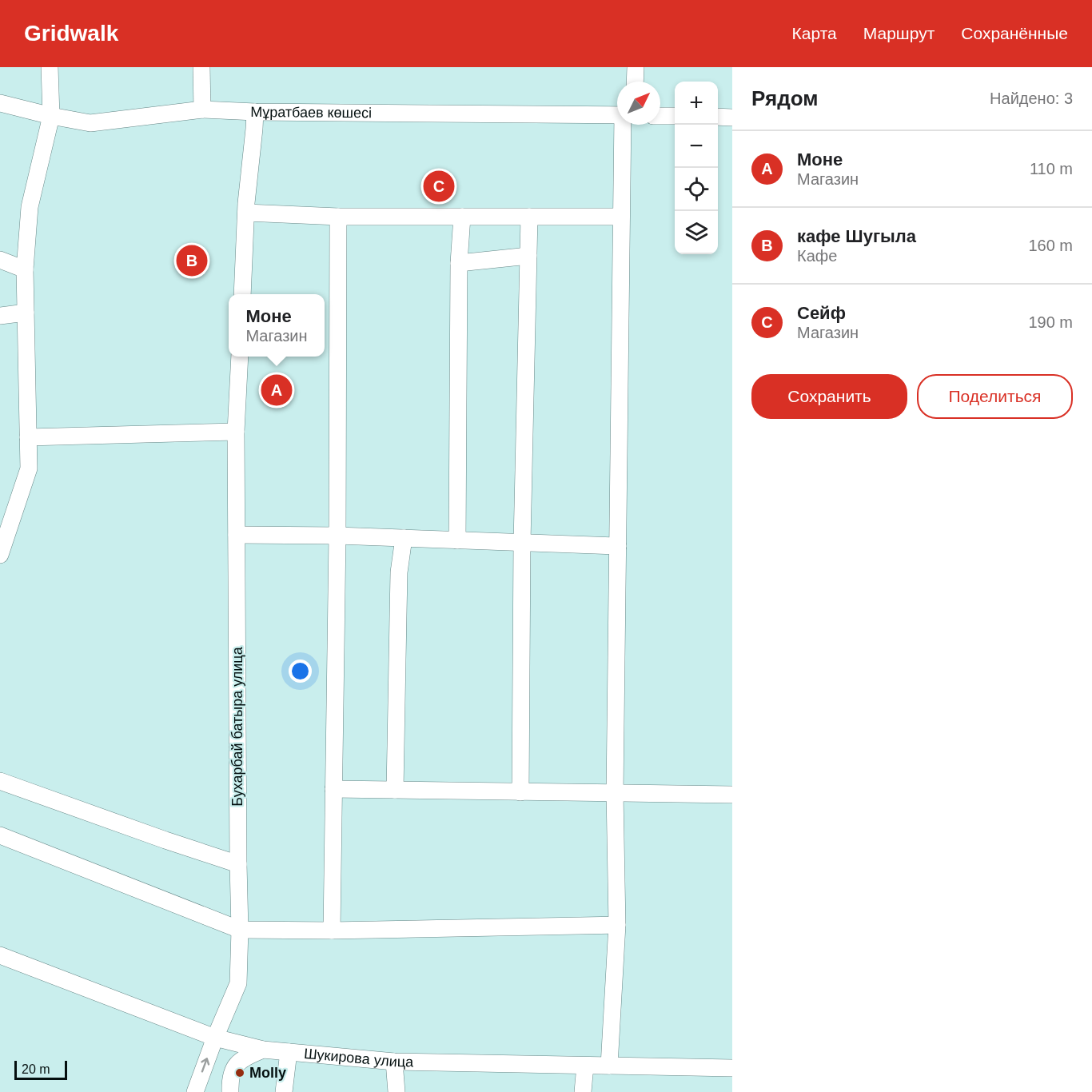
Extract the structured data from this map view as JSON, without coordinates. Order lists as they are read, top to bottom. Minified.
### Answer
{"streets":{"street":["Мұратбаев көшесі","Бухарбай батыра улица","Шукирова улица"]},"crossings":[["Бухарбай батыра улица","Шукирова улица"]],"places":["Molly"],"scale_bar":"20 m","north":"top right","page":{"header":"Gridwalk","nav":["Карта","Маршрут","Сохранённые"],"heading":["Рядом","Найдено: 3"],"map_buttons":["+","−"],"list":[{"mark":"A","name":"Моне","note":"Магазин","value":"110 m"},{"mark":"B","name":"кафе Шугыла","note":"Кафе","value":"160 m"},{"mark":"C","name":"Сейф","note":"Магазин","value":"190 m"}],"pins":["C","B","A"],"popup":["Моне","Магазин"],"buttons":["Сохранить","Поделиться"],"scale":"20 m"}}
